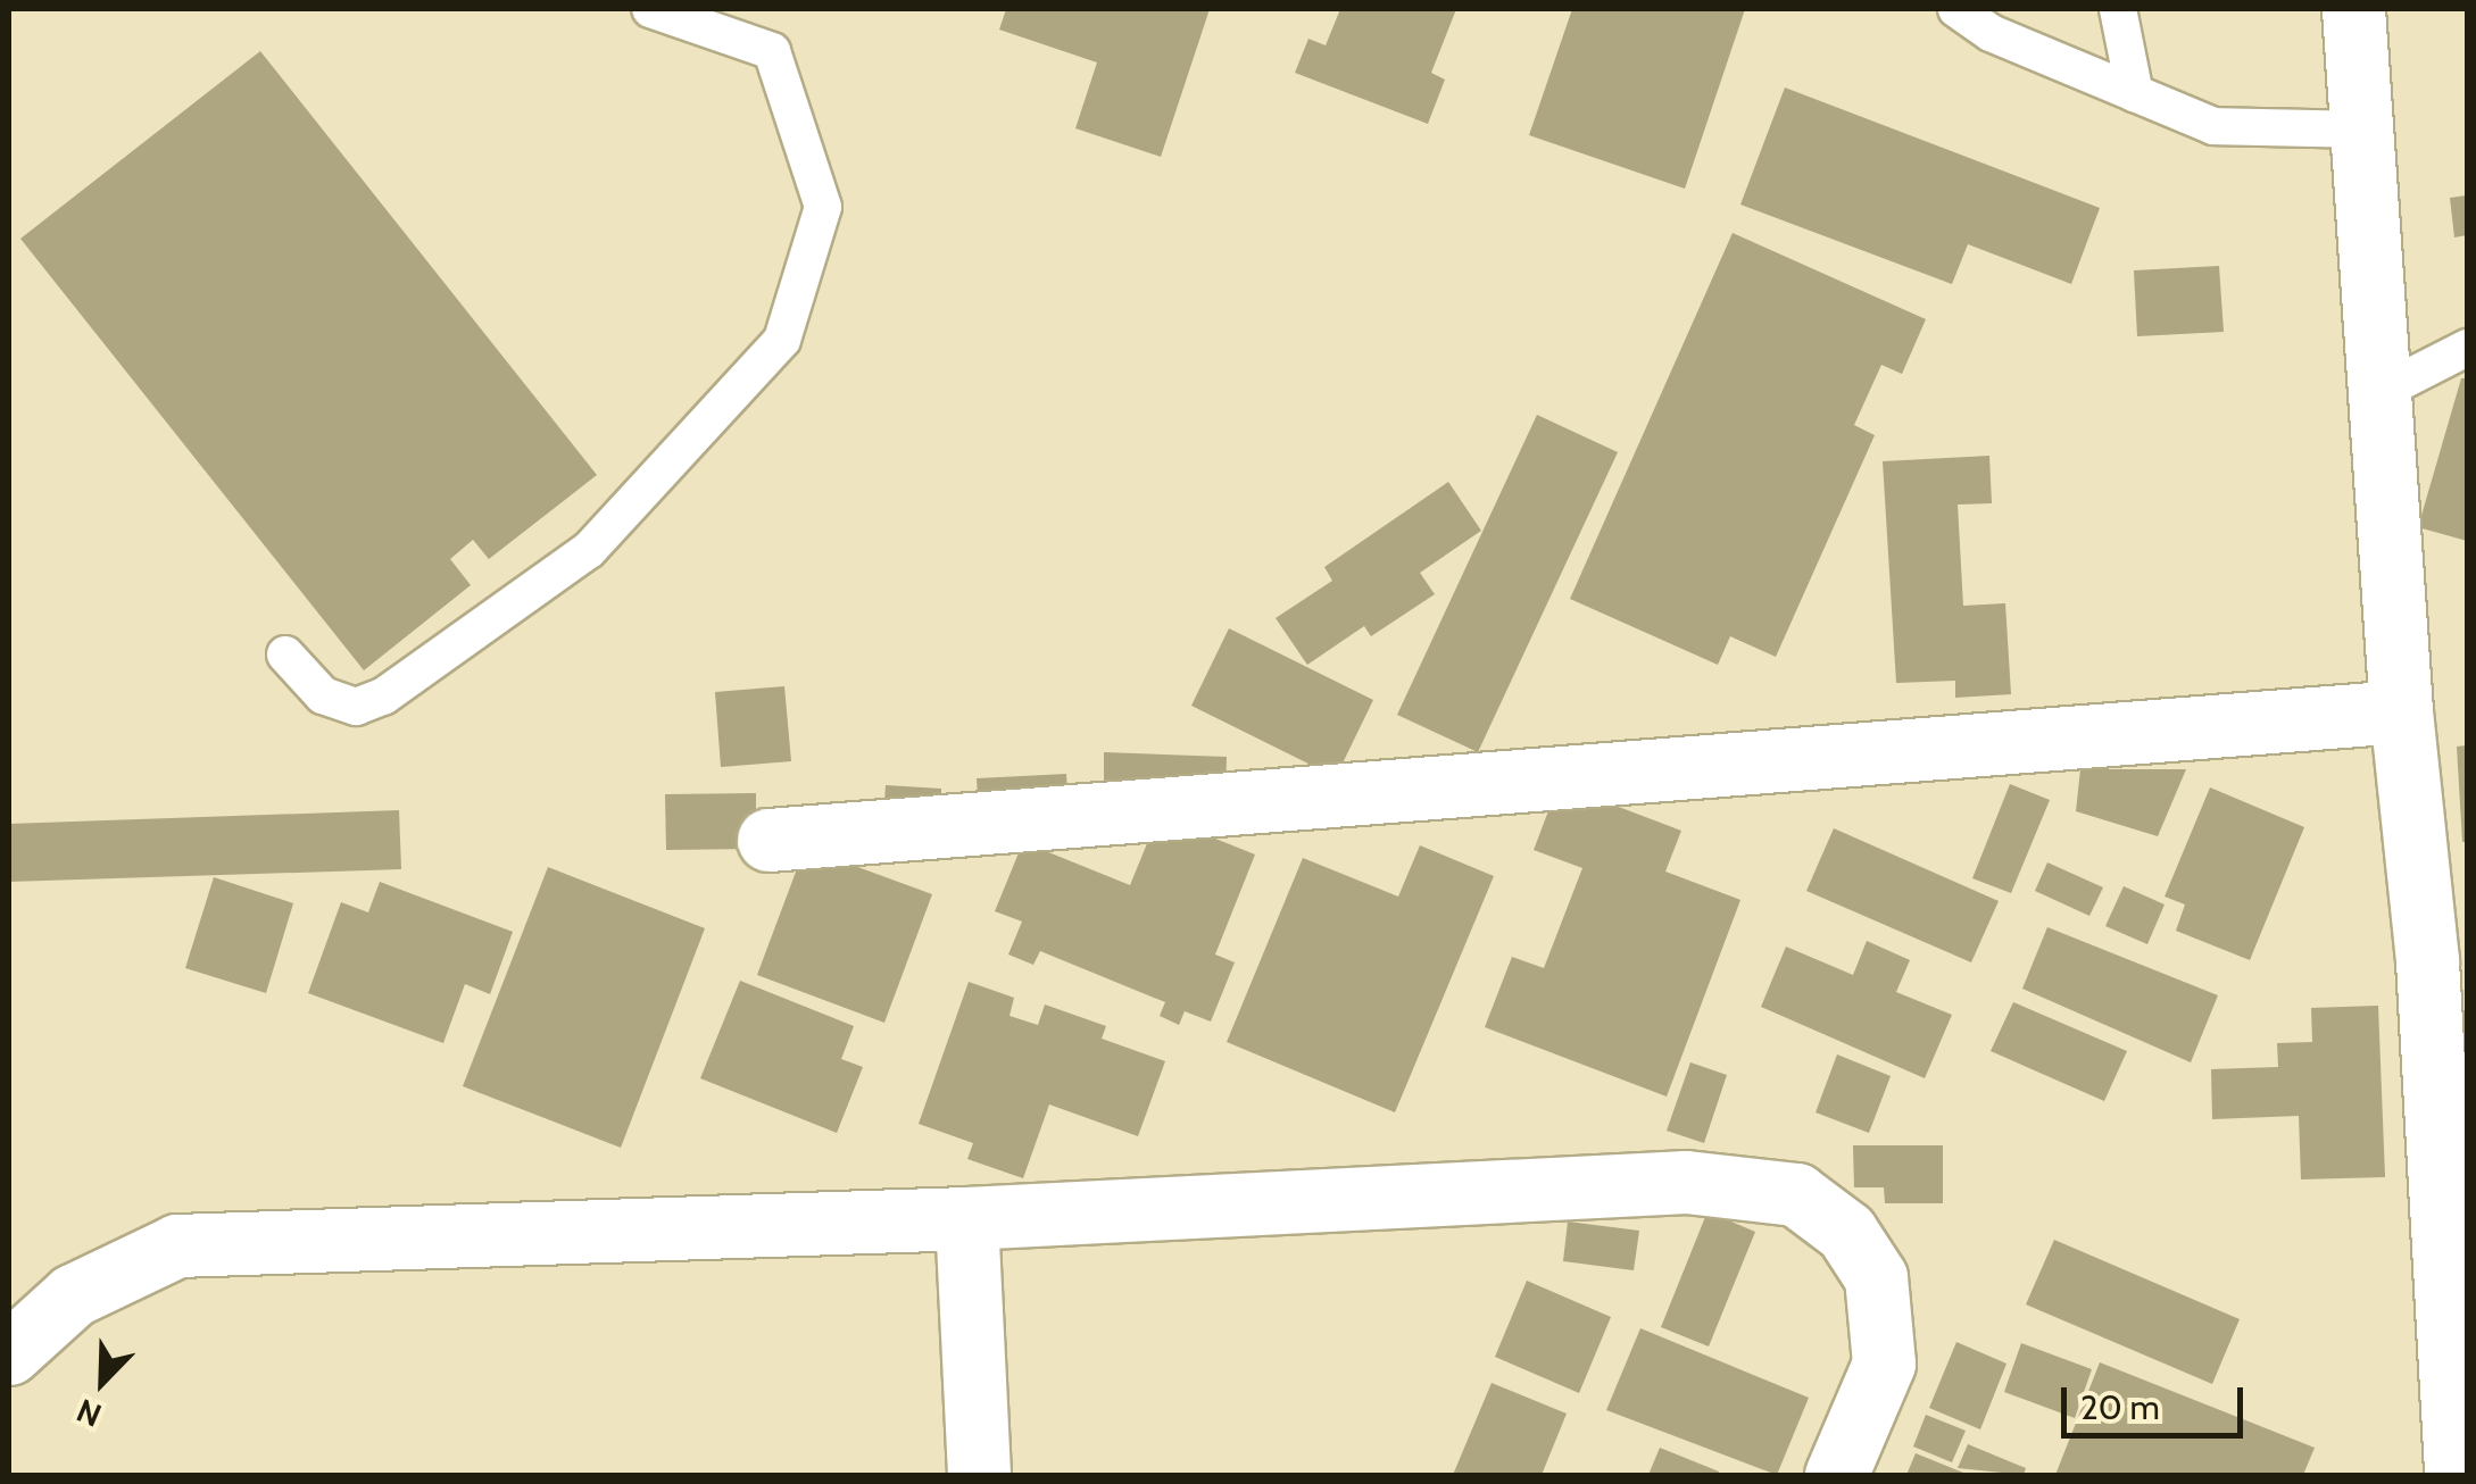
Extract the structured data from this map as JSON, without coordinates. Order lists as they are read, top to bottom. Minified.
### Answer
{"scale_bar":"20 m","north":"bottom left"}
